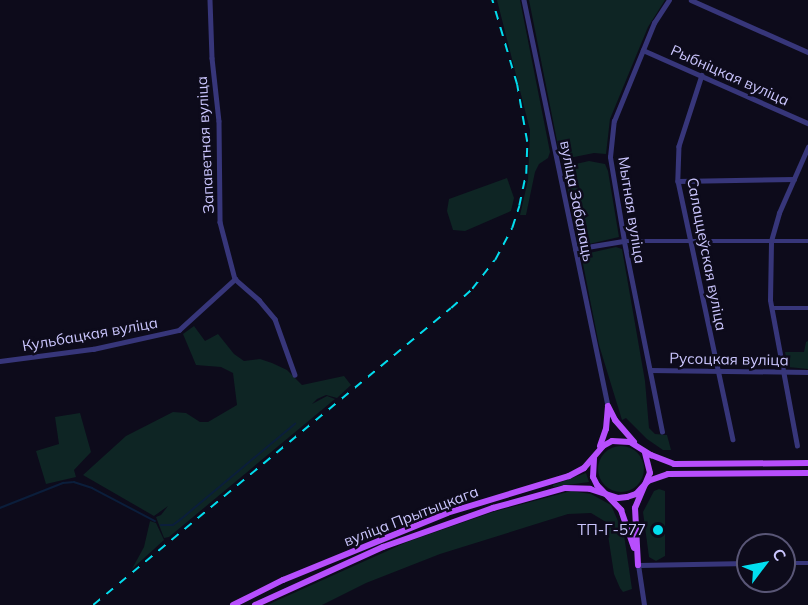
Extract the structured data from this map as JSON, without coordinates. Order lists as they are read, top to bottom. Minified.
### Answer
{"streets":{"main road":["вуліца Прытыцкага"],"street":["Рыбніцкая вуліца","Запаветная вуліца","вуліца Забалаць","Мытная вуліца","Салаццеўская вуліца","Кульбацкая вуліца","Русоцкая вуліца"]},"crossings":[["Рыбніцкая вуліца","Мытная вуліца"],["Рыбніцкая вуліца","Салаццеўская вуліца"],["Запаветная вуліца","Кульбацкая вуліца"],["Мытная вуліца","Русоцкая вуліца"],["Салаццеўская вуліца","Русоцкая вуліца"]],"places":["ТП-Г-577"],"north":"top right"}
